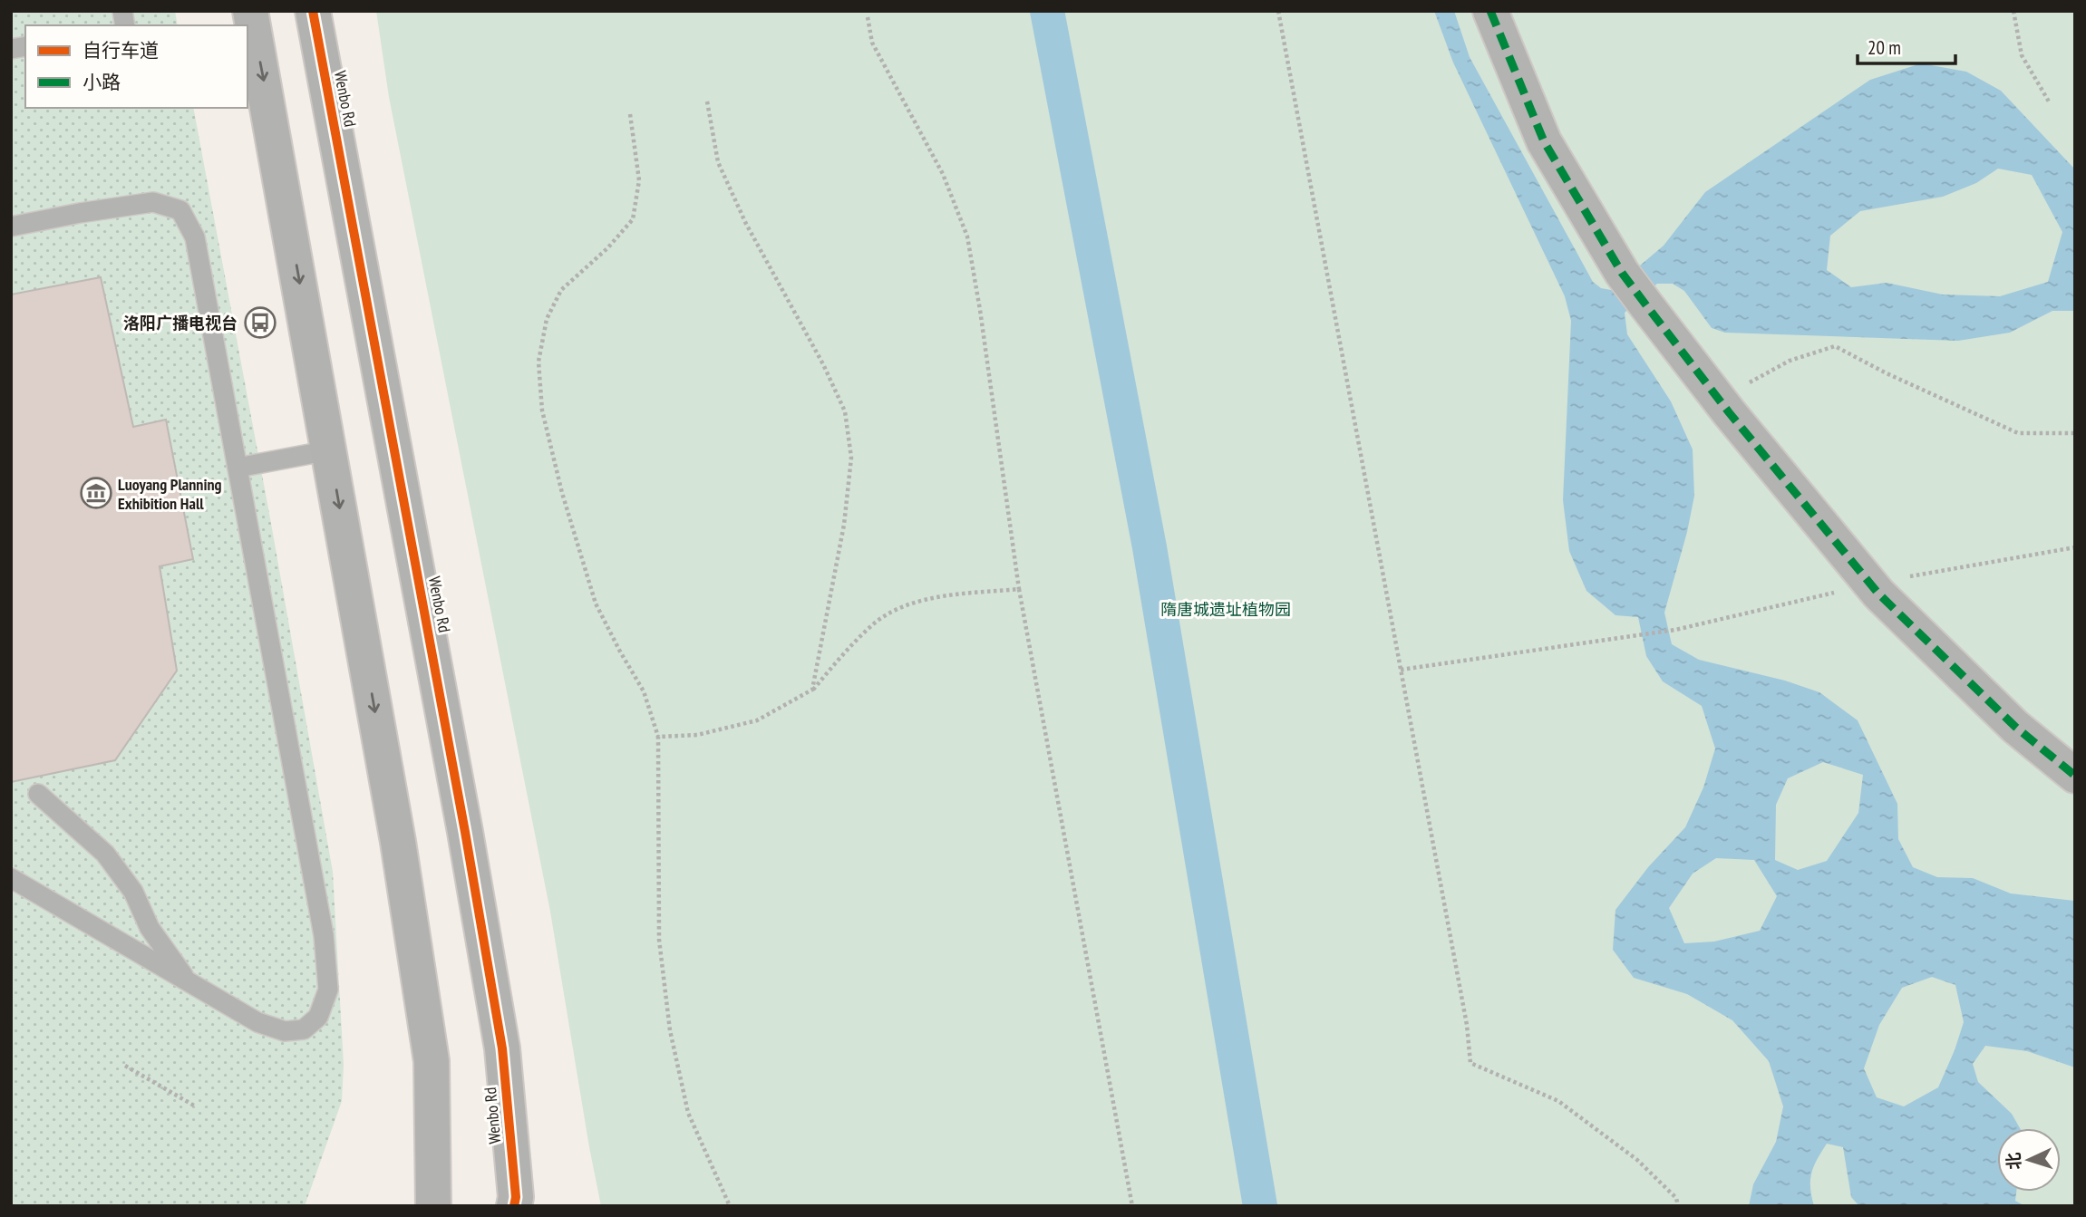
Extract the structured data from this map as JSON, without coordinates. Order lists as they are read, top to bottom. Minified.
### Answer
{"streets":{"street":["Wenbo Rd"]},"parks":["隋唐城遗址植物园"],"places":{"bus stop":["洛阳广播电视台"],"museum":["Luoyang Planning Exhibition Hall"]},"legend":["自行车道","小路"],"scale_bar":"20 m","north":"left"}
